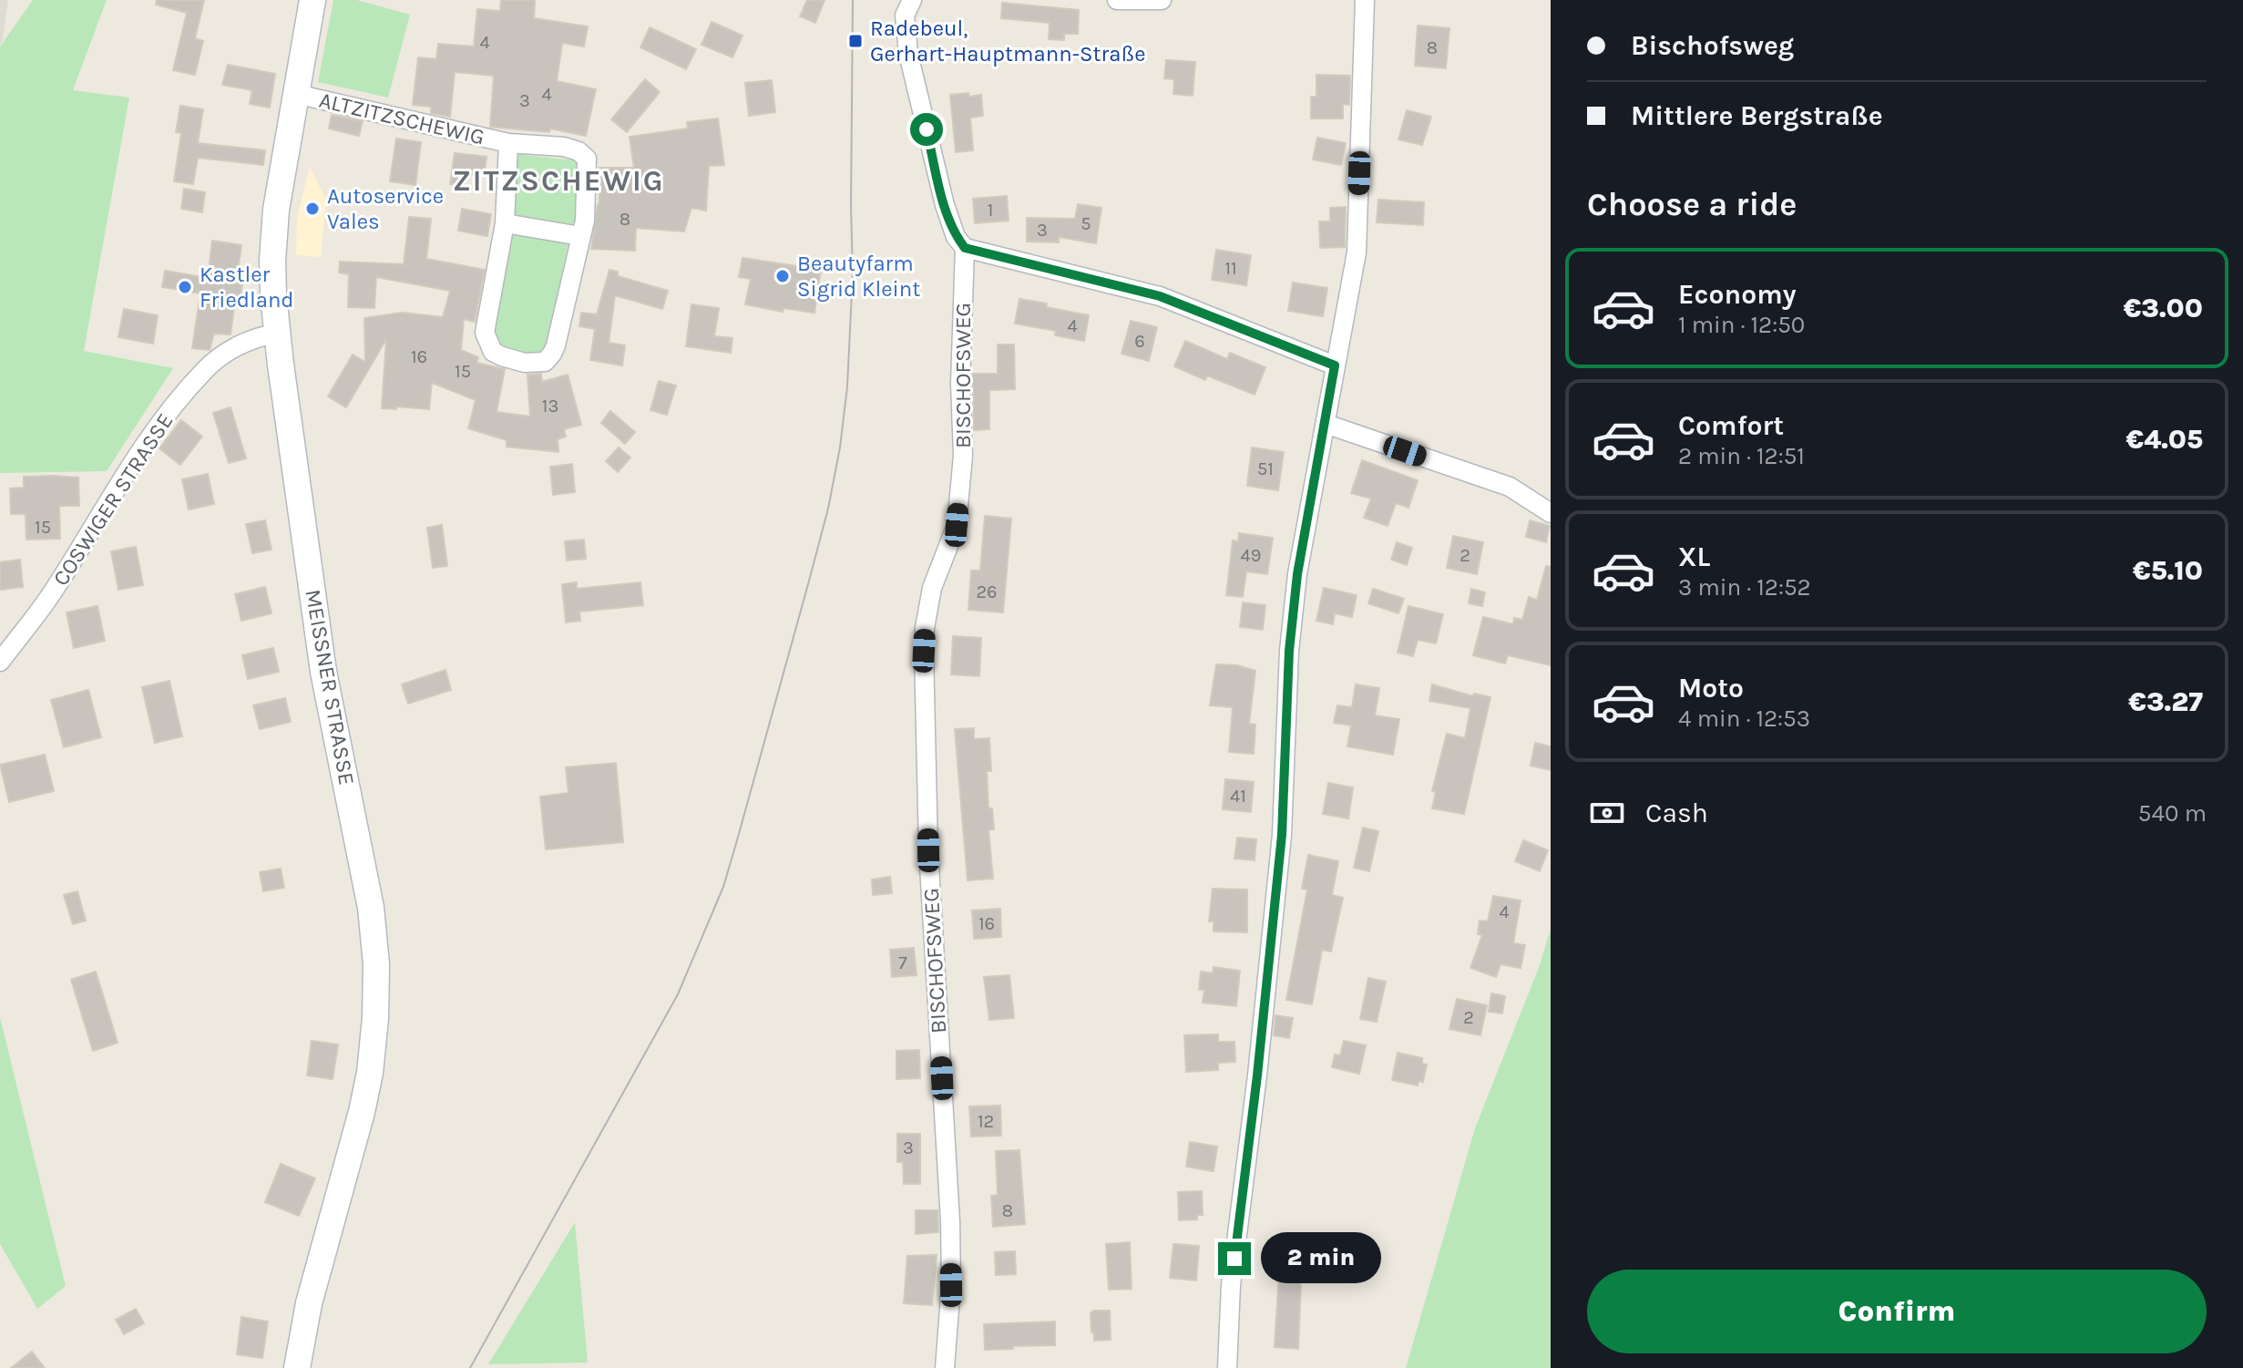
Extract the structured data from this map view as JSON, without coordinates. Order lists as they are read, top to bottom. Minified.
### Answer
{"streets":{"main road":["MEISSNER STRASSE"],"street":["ALTZITZSCHEWIG","BISCHOFSWEG","COSWIGER STRASSE"]},"crossings":[["ALTZITZSCHEWIG","MEISSNER STRASSE"],["COSWIGER STRASSE","MEISSNER STRASSE"]],"districts":["ZITZSCHEWIG"],"places":{"transit":["Radebeul, Gerhart-Hauptmann-Straße"],"other":["Autoservice Vales","Beautyfarm Sigrid Kleint","Kastler Friedland"]},"house_numbers":["4","8","4","3","1","8","5","3","11","4","6","16","15","13","51","15","49","2","26","41","4","16","7","2","12","3","8"],"page":{"banner":["Bischofsweg","Mittlere Bergstraße"],"heading":"Choose a ride","list":[{"name":"Economy","note":"1 min · 12:50","value":"€3.00"},{"name":"Comfort","note":"2 min · 12:51","value":"€4.05"},{"name":"XL","note":"3 min · 12:52","value":"€5.10"},{"name":"Moto","note":"4 min · 12:53","value":"€3.27"}],"pay":["Cash","540 m"],"bubble":"2 min","buttons":"Confirm"}}
